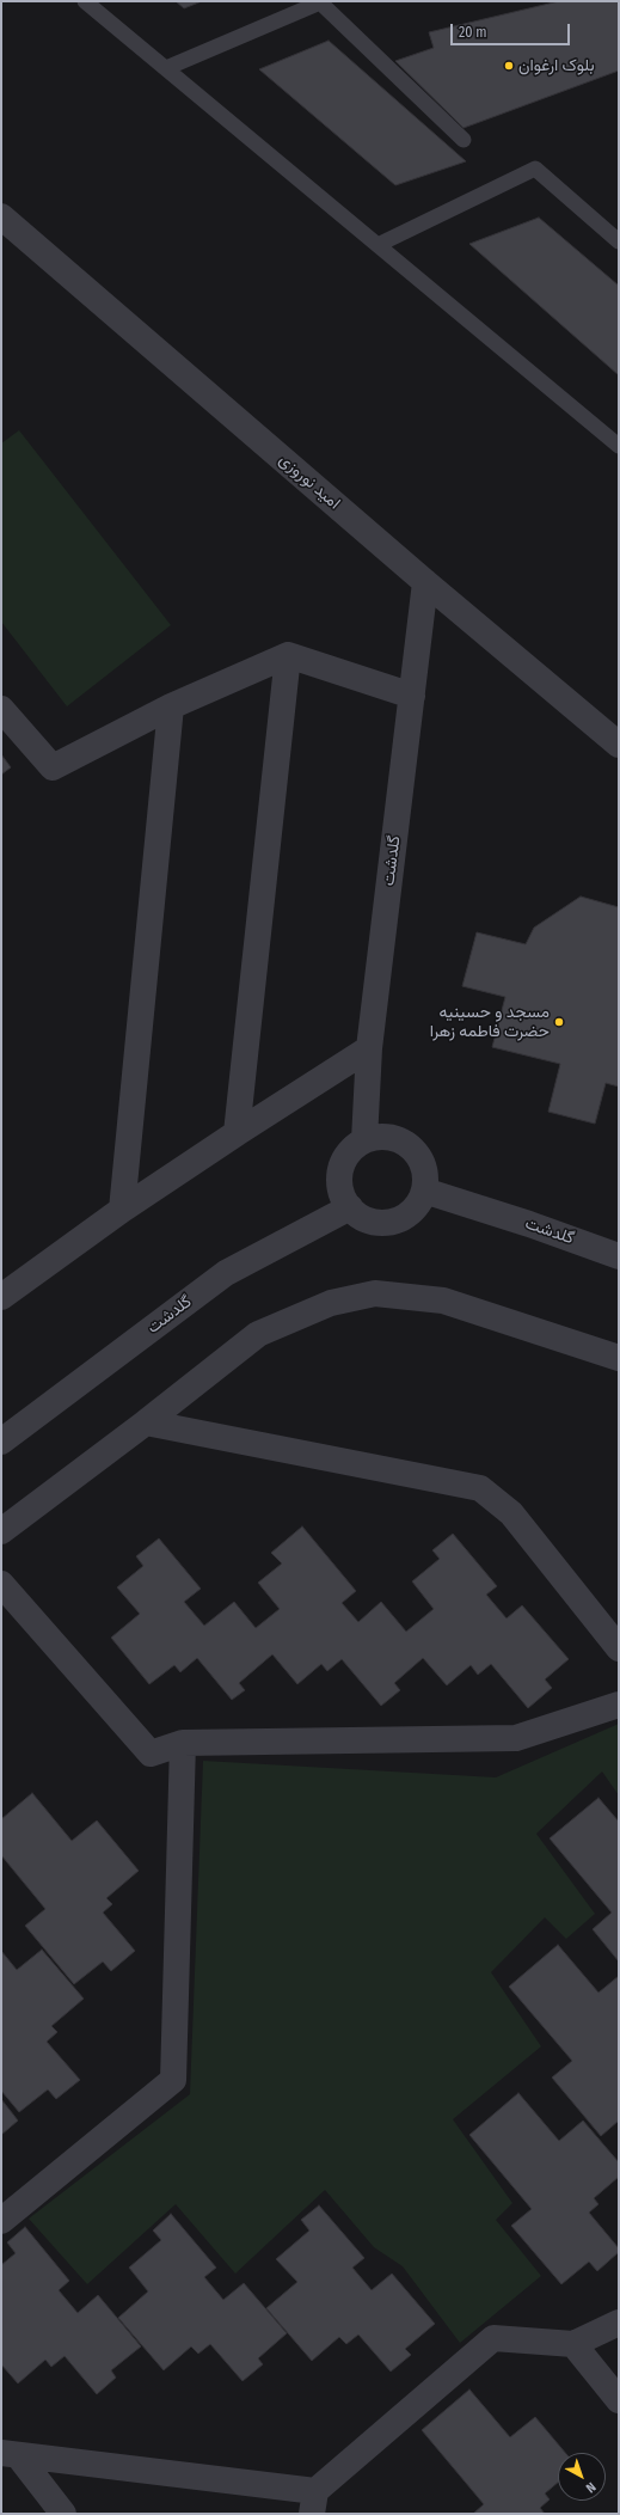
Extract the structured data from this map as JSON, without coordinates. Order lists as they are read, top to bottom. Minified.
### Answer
{"streets":{"street":["امید نوروزی","گلدشت"]},"crossings":[["امید نوروزی","گلدشت"]],"places":["بلوک ارغوان","مسجد و حسینیه حضرت فاطمه زهرا"],"scale_bar":"20 m","north":"bottom right"}
